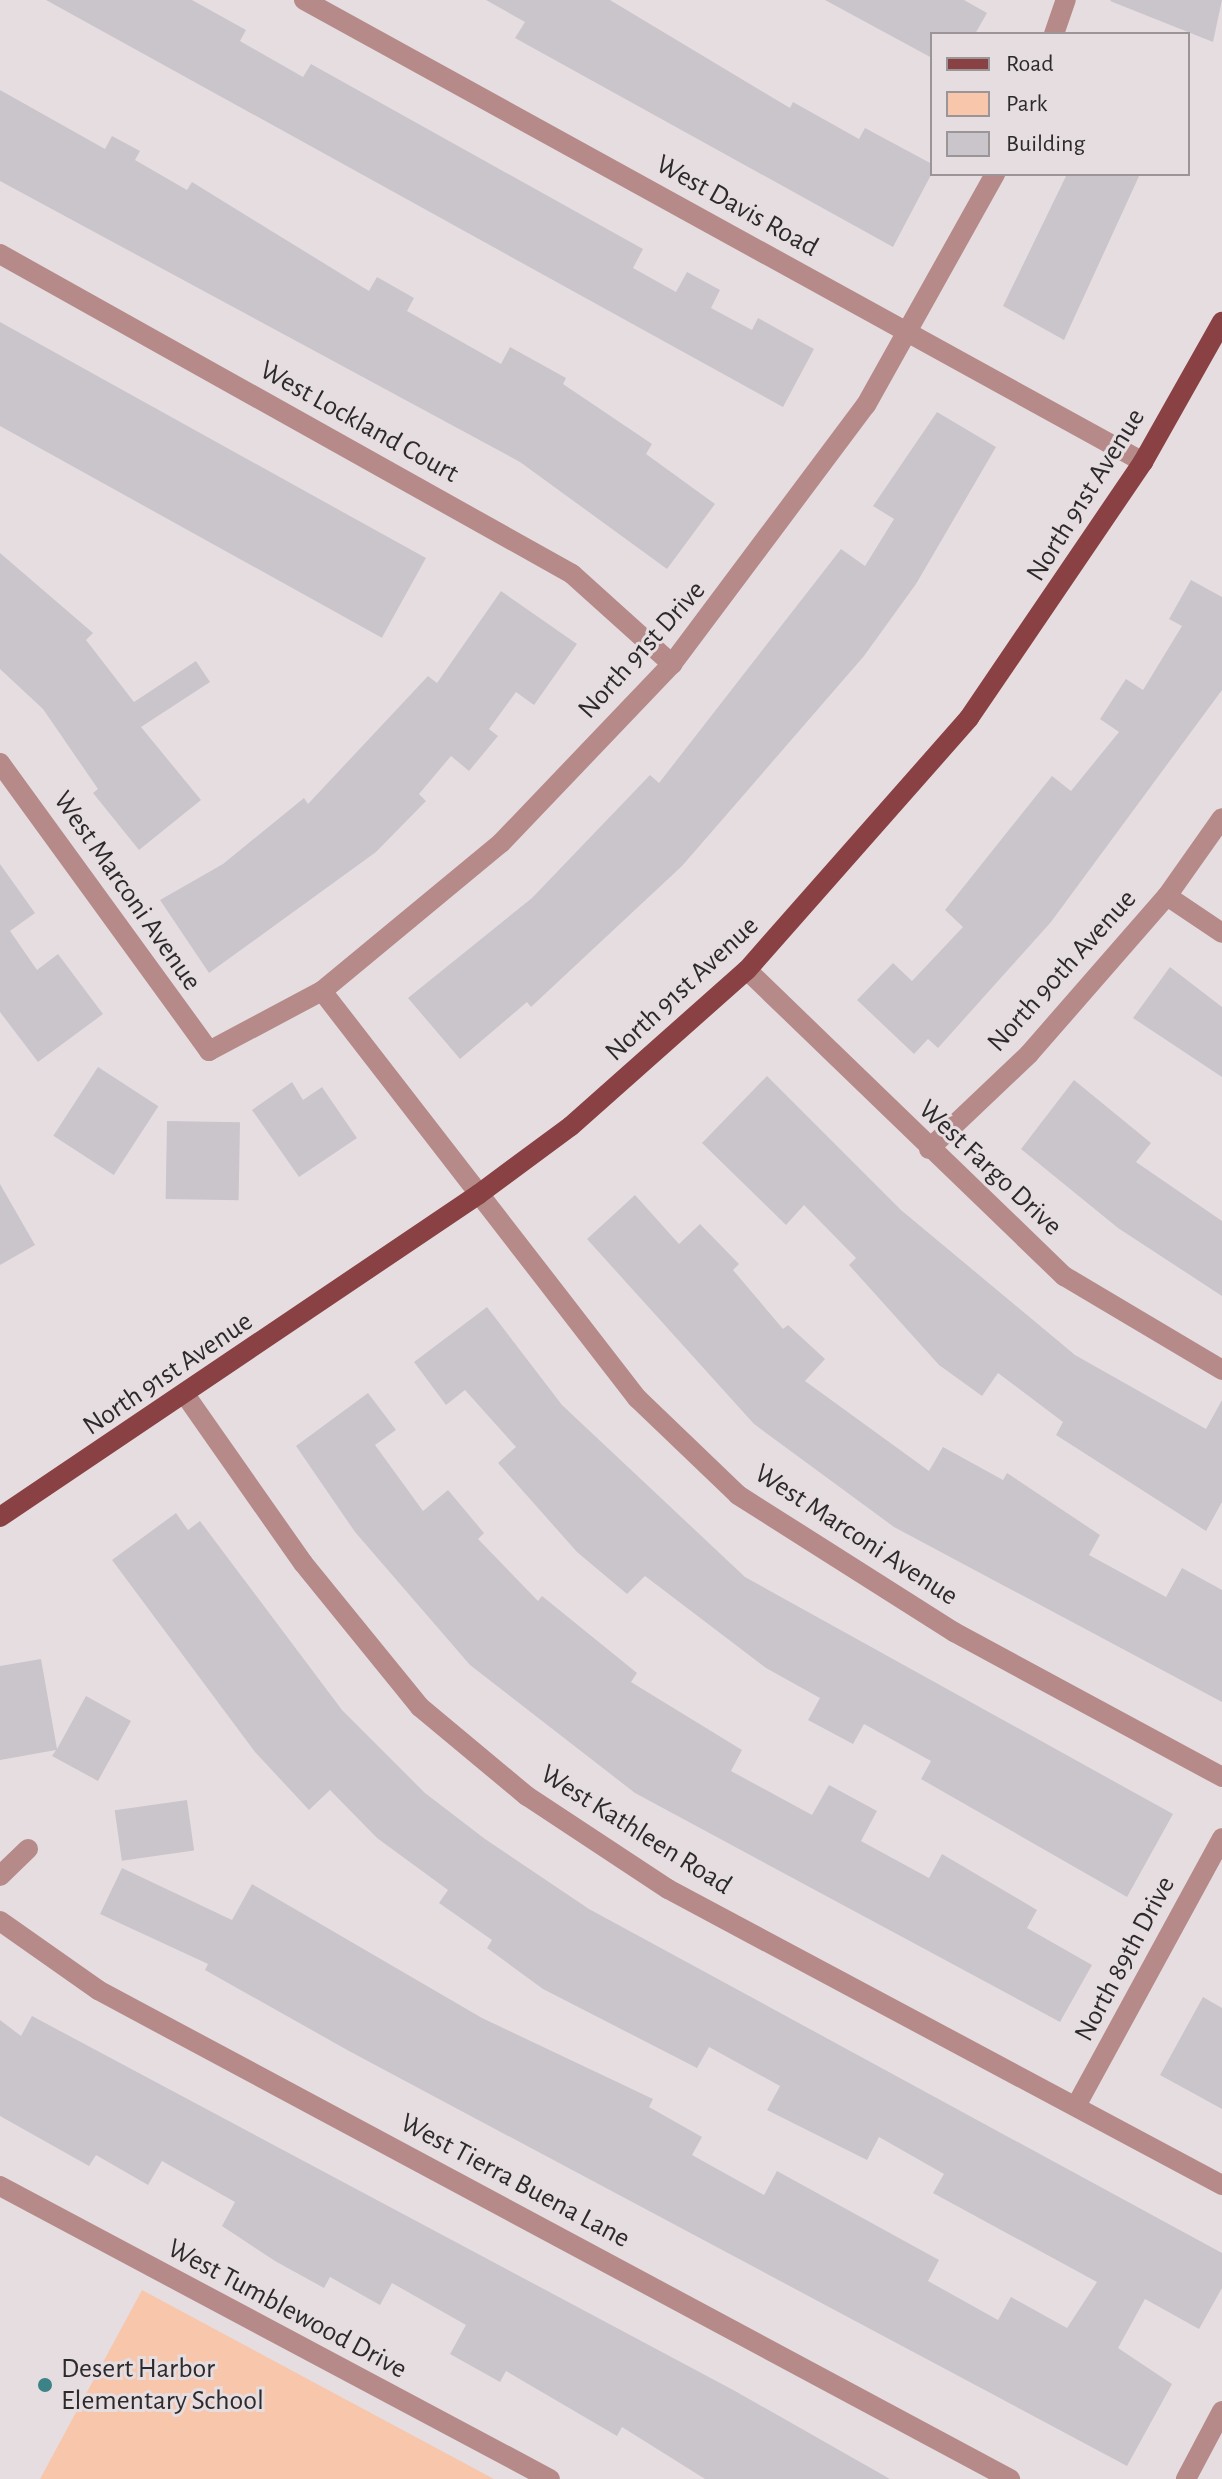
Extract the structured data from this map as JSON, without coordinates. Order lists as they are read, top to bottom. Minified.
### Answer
{"streets":{"main road":["North 91st Avenue"],"street":["West Davis Road","West Lockland Court","North 91st Drive","West Marconi Avenue","North 90th Avenue","West Fargo Drive","West Kathleen Road","North 89th Drive","West Tierra Buena Lane","West Tumblewood Drive"]},"crossings":[["West Davis Road","North 91st Avenue"],["West Davis Road","North 91st Drive"],["West Lockland Court","North 91st Drive"],["North 91st Avenue","West Marconi Avenue"],["North 91st Avenue","West Fargo Drive"],["North 91st Avenue","West Kathleen Road"],["North 91st Drive","West Marconi Avenue"],["North 90th Avenue","West Fargo Drive"],["West Kathleen Road","North 89th Drive"]],"places":["Desert Harbor Elementary School"],"legend":["Road","Park","Building"]}
